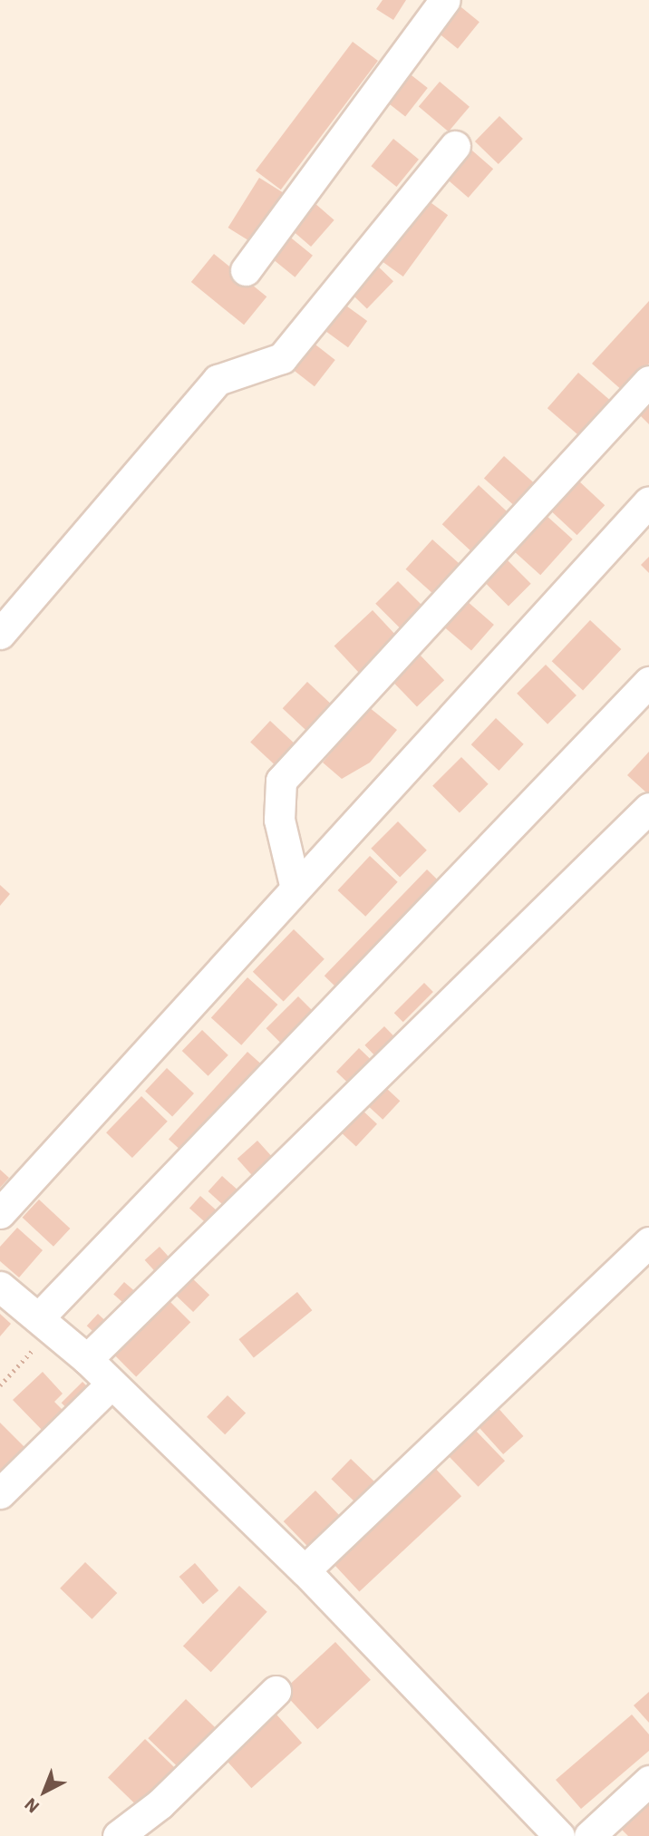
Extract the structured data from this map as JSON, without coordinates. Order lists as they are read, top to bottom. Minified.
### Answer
{"north":"bottom left"}
